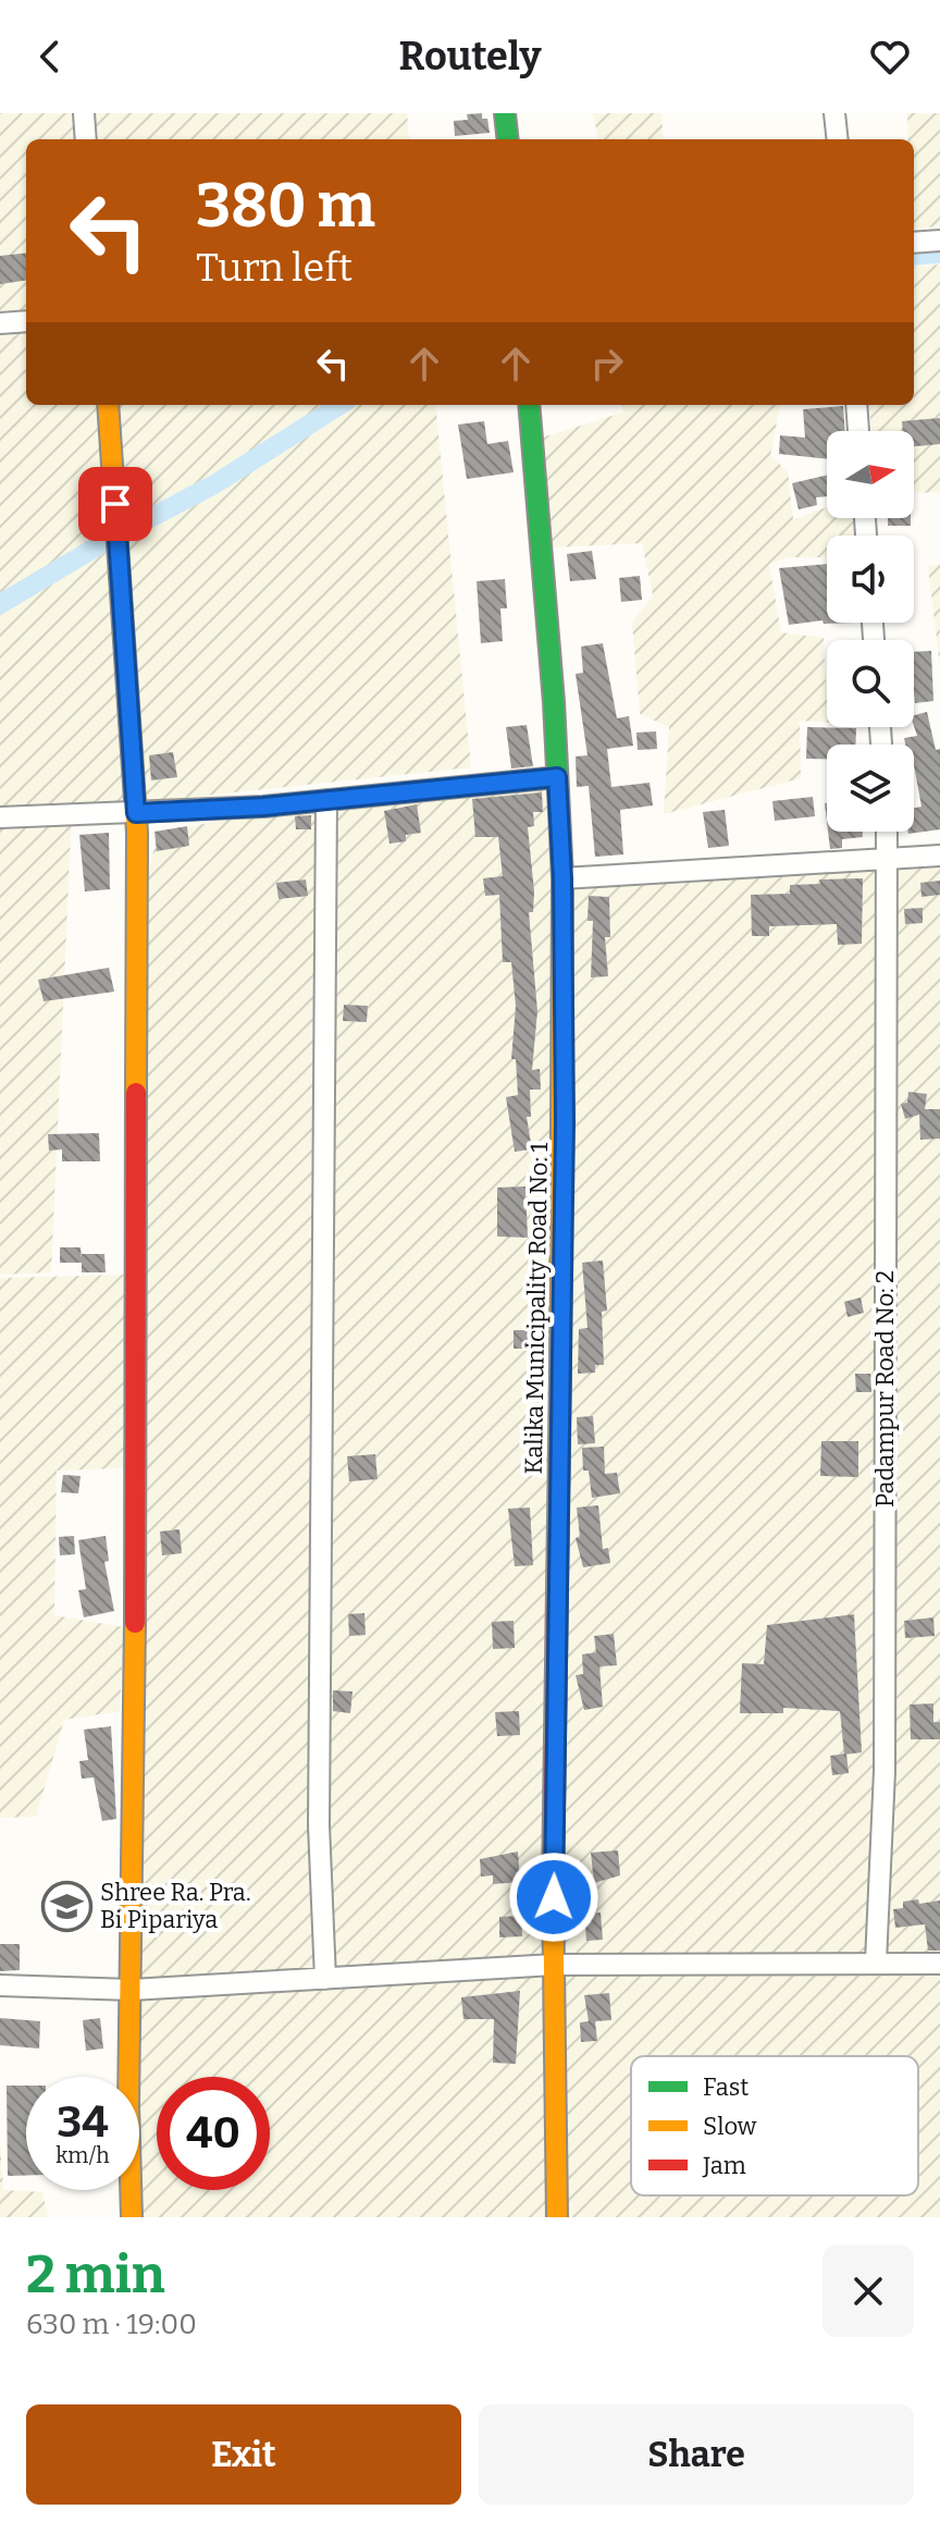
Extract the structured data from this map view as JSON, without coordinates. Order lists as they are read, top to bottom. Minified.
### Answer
{"streets":{"street":["Kalika Municipality Road No: 1","Padampur Road No: 2"]},"places":{"school or university":["Shree Ra. Pra. Bi Pipariya"]},"legend":["Fast","Slow","Jam"],"north":"right","page":{"header":"Routely","turn":["380 m","Turn left"],"speed":"34 km/h","limit":"40","heading":["2 min","630 m · 19:00"],"buttons":["Exit","Share"]}}
